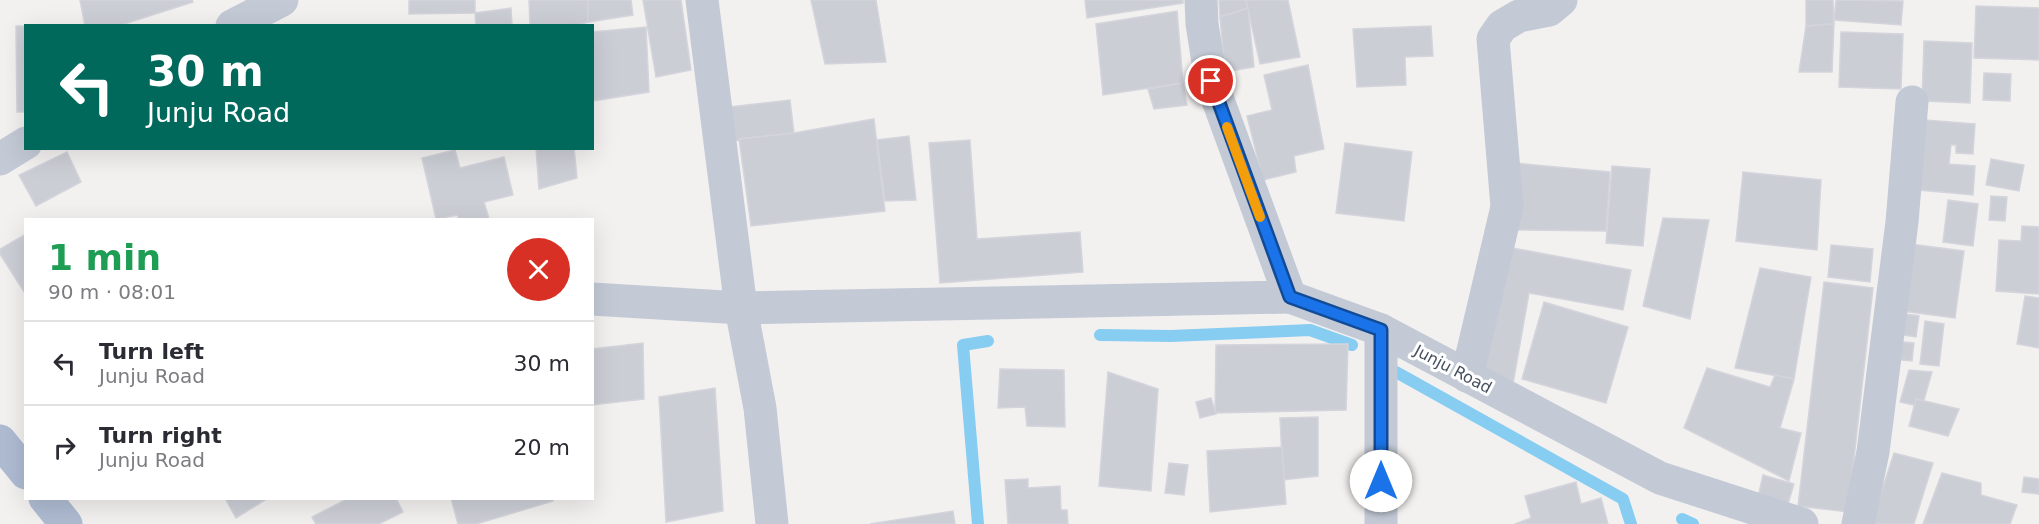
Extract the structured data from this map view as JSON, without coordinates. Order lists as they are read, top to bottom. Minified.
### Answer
{"streets":{"street":["Junju Road"]},"page":{"turn":["30 m","Junju Road"],"heading":["1 min","90 m · 08:01"],"list":[{"name":"Turn left","note":"Junju Road","value":"30 m"},{"name":"Turn right","note":"Junju Road","value":"20 m"}]}}
